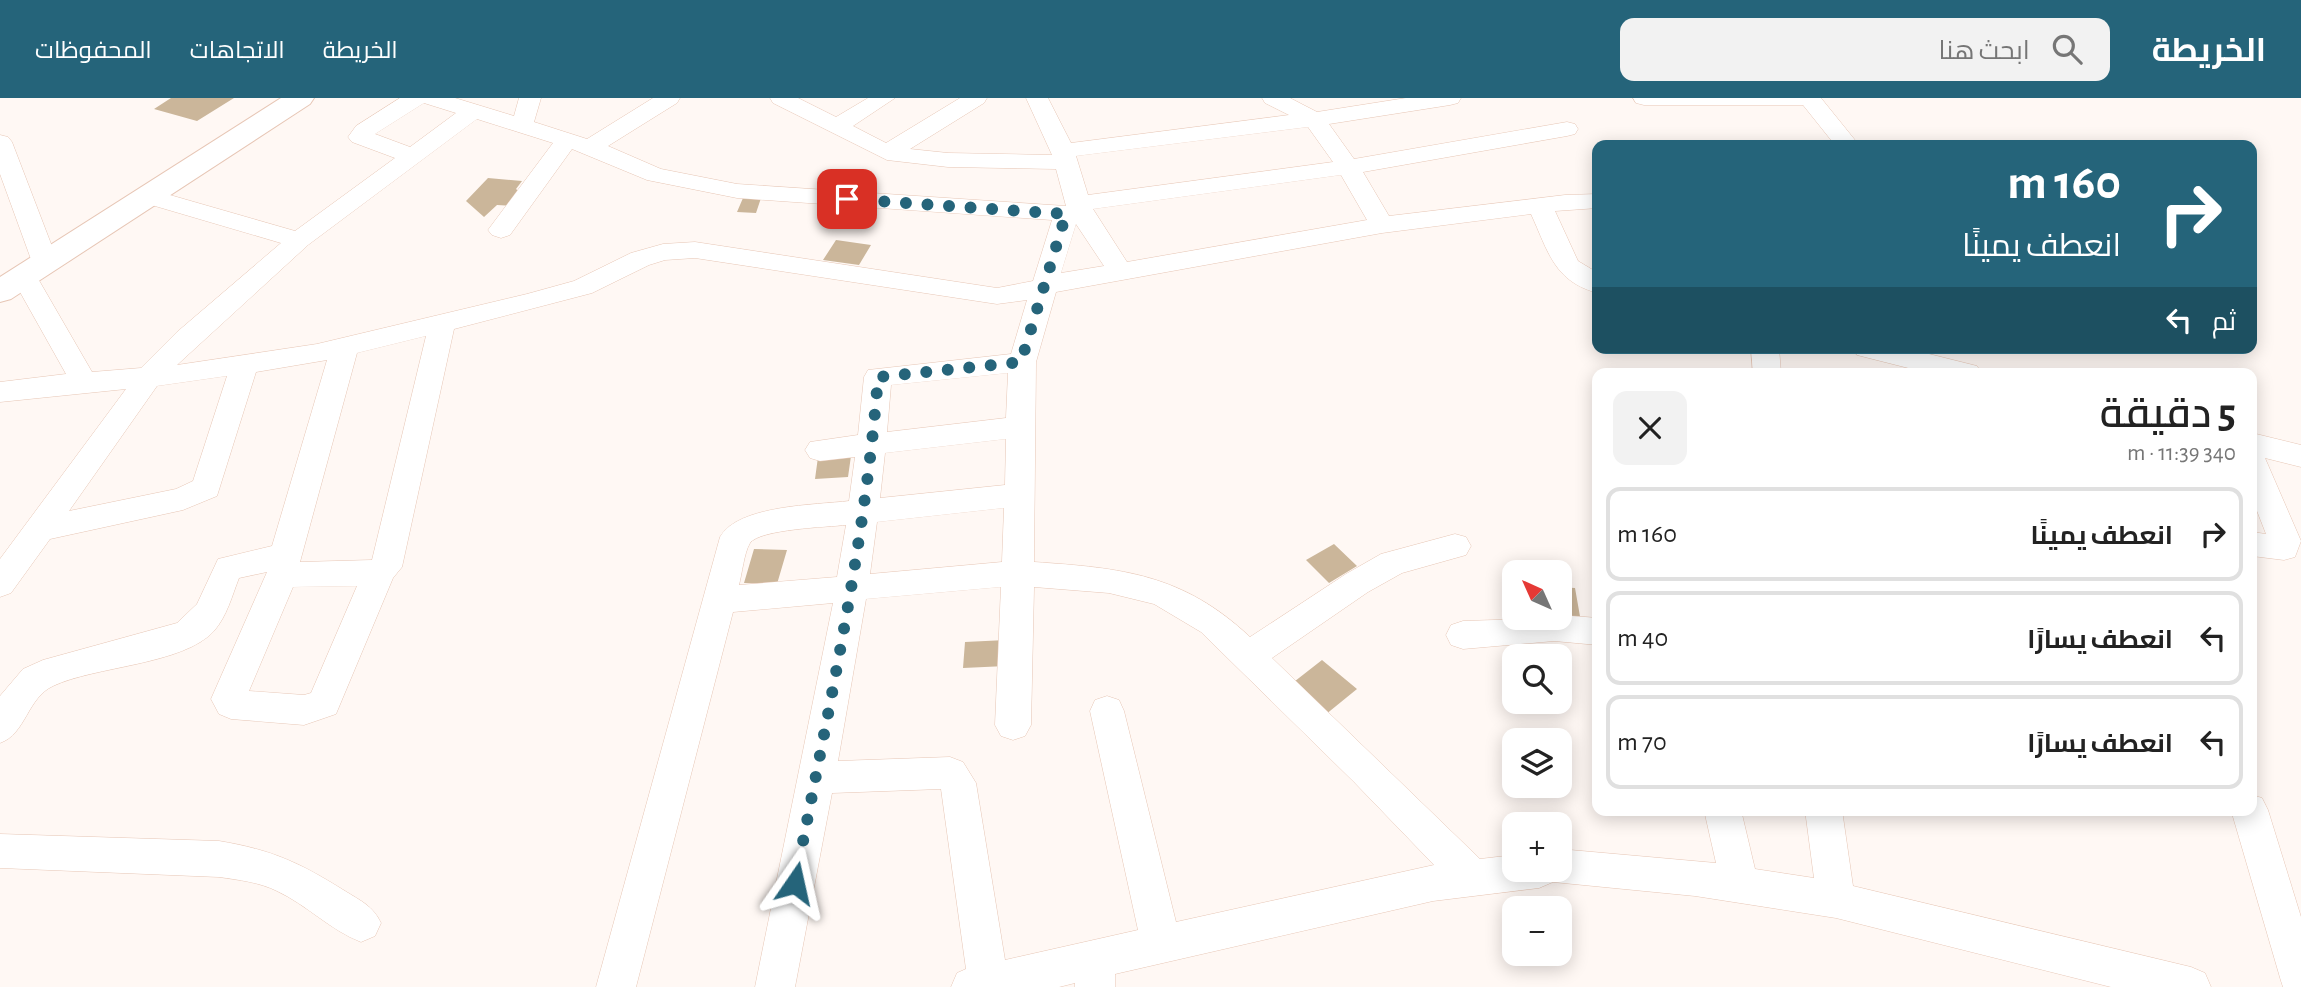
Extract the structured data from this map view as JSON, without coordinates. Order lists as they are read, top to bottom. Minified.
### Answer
{"north":"top left","page":{"header":"الخريطة","search":"ابحث هنا","nav":["الخريطة","الاتجاهات","المحفوظات"],"turn":["160 m","انعطف يمينًا"],"then":"ثم","heading":["5 دقيقة","340 m · 11:39"],"list":[{"name":"انعطف يمينًا","value":"160 m"},{"name":"انعطف يسارًا","value":"40 m"},{"name":"انعطف يسارًا","value":"70 m"}],"map_buttons":["+","−"]}}
